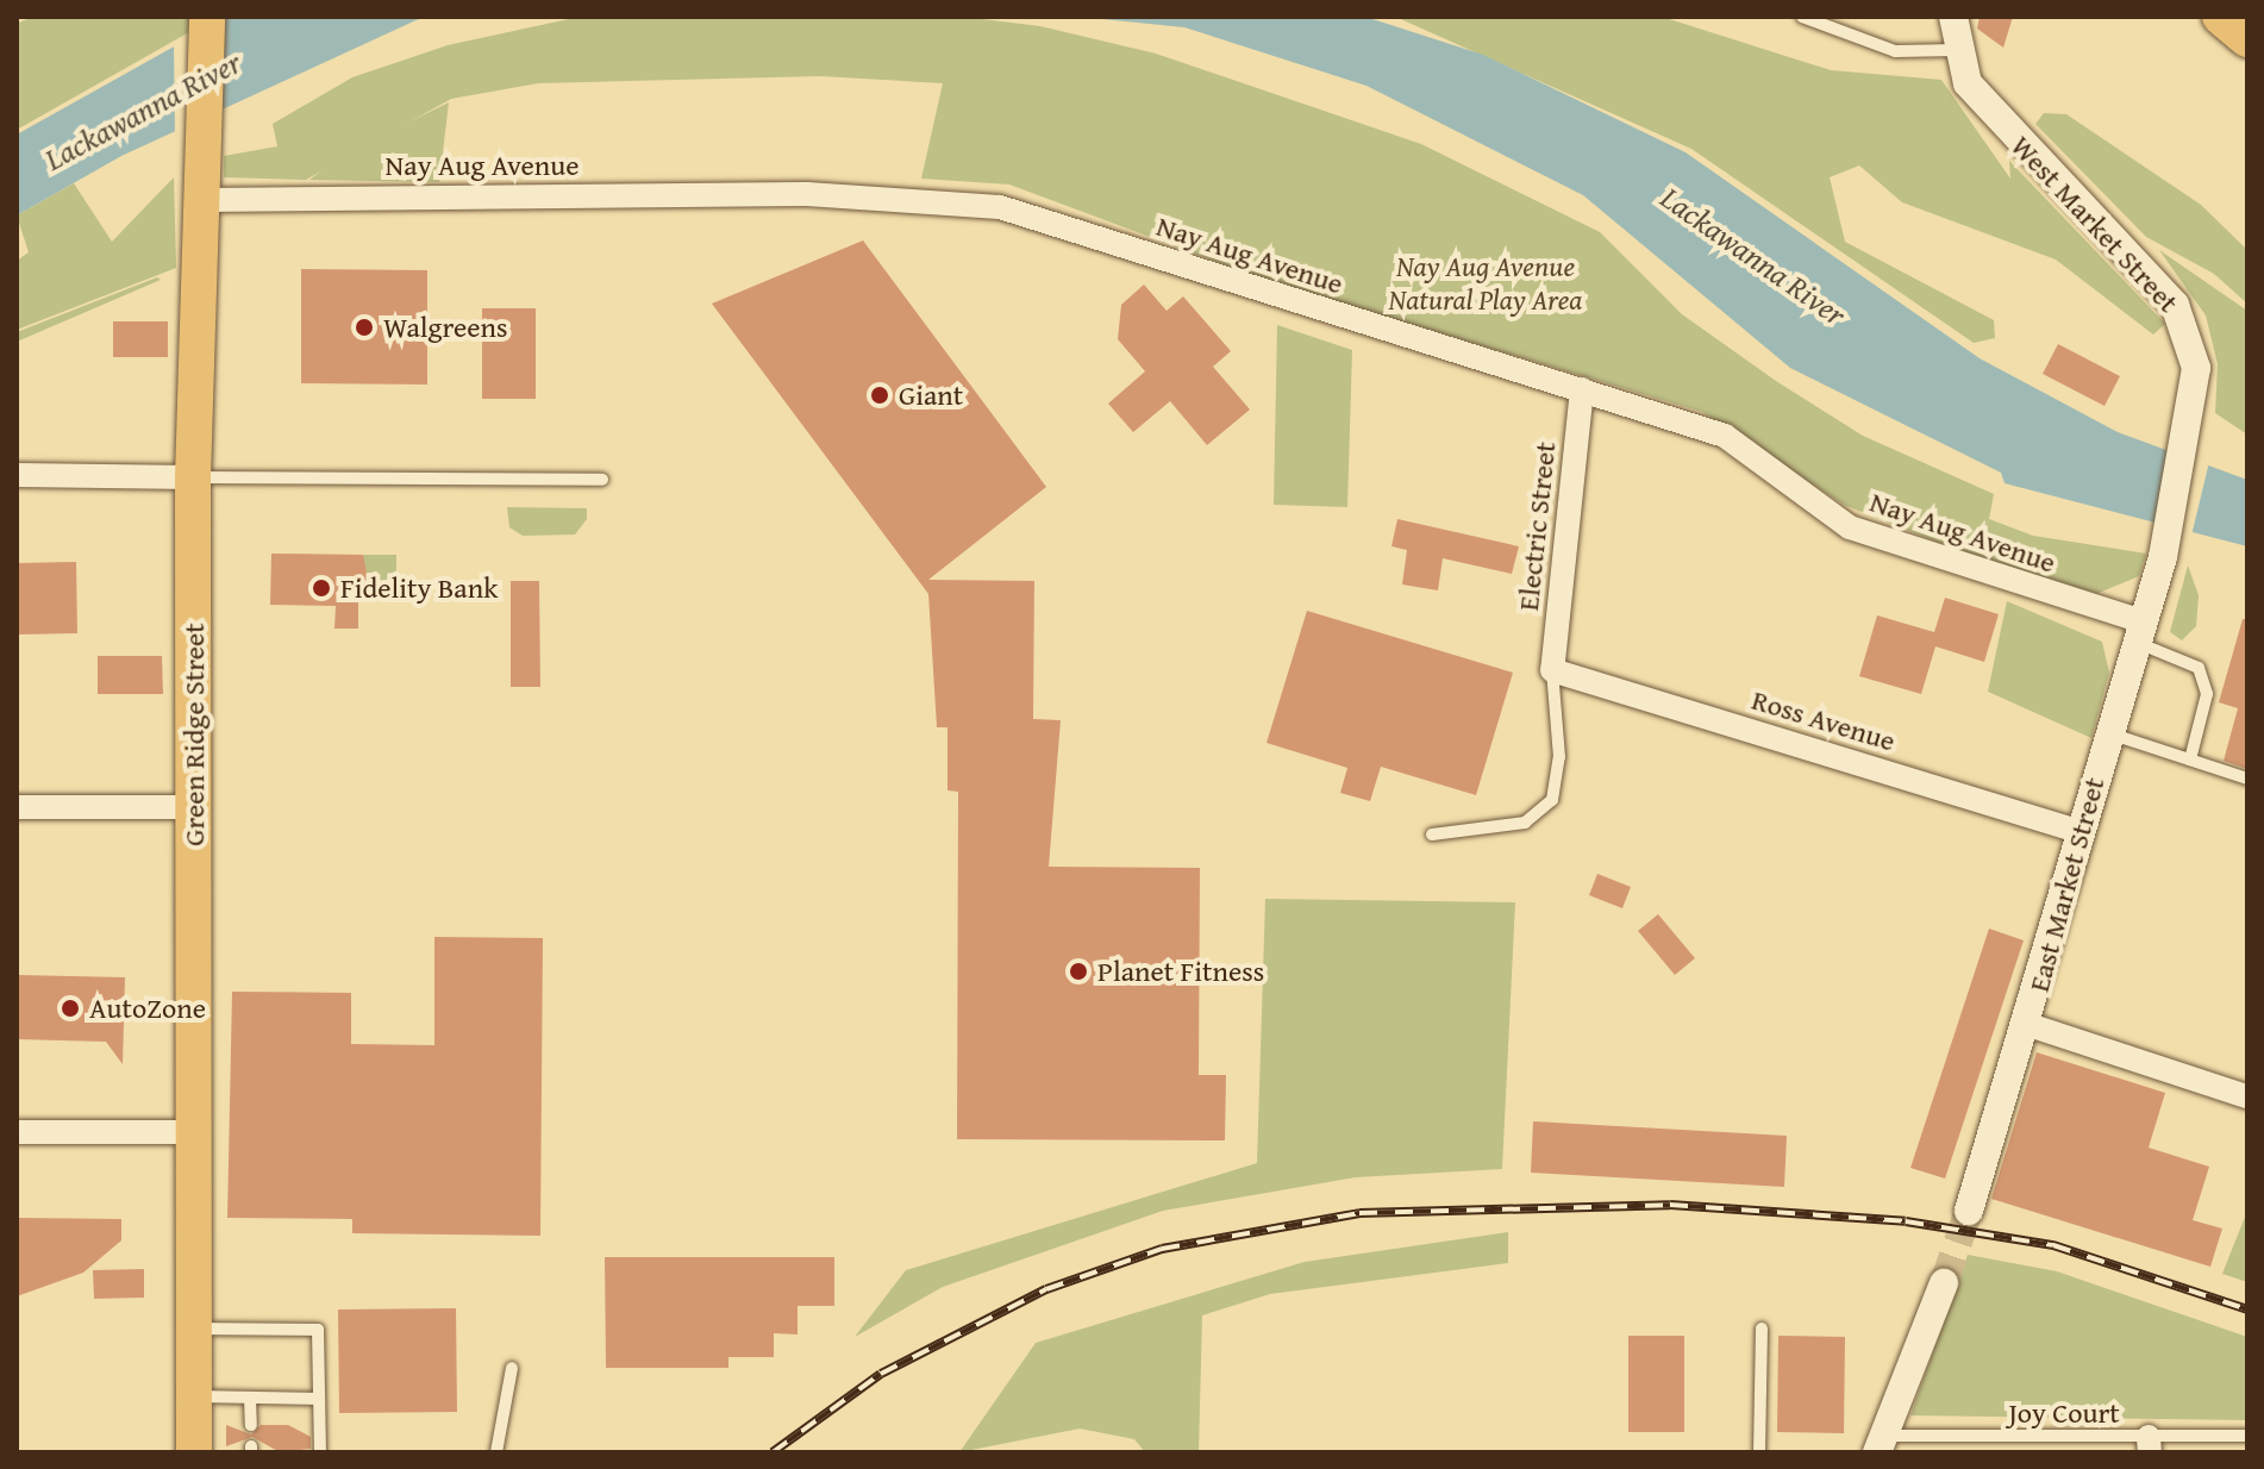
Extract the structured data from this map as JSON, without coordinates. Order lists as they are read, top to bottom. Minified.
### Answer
{"streets":{"main road":["Green Ridge Street"],"street":["Nay Aug Avenue","West Market Street","Electric Street","Ross Avenue","East Market Street"],"lane":["Joy Court"]},"crossings":[["Nay Aug Avenue","Electric Street"],["Nay Aug Avenue","Green Ridge Street"],["Nay Aug Avenue","East Market Street"],["West Market Street","East Market Street"],["Electric Street","Ross Avenue"],["Ross Avenue","East Market Street"]],"water":["Lackawanna River"],"parks":["Nay Aug Avenue Natural Play Area"],"places":["Walgreens","Giant","Fidelity Bank","Planet Fitness","AutoZone"]}
